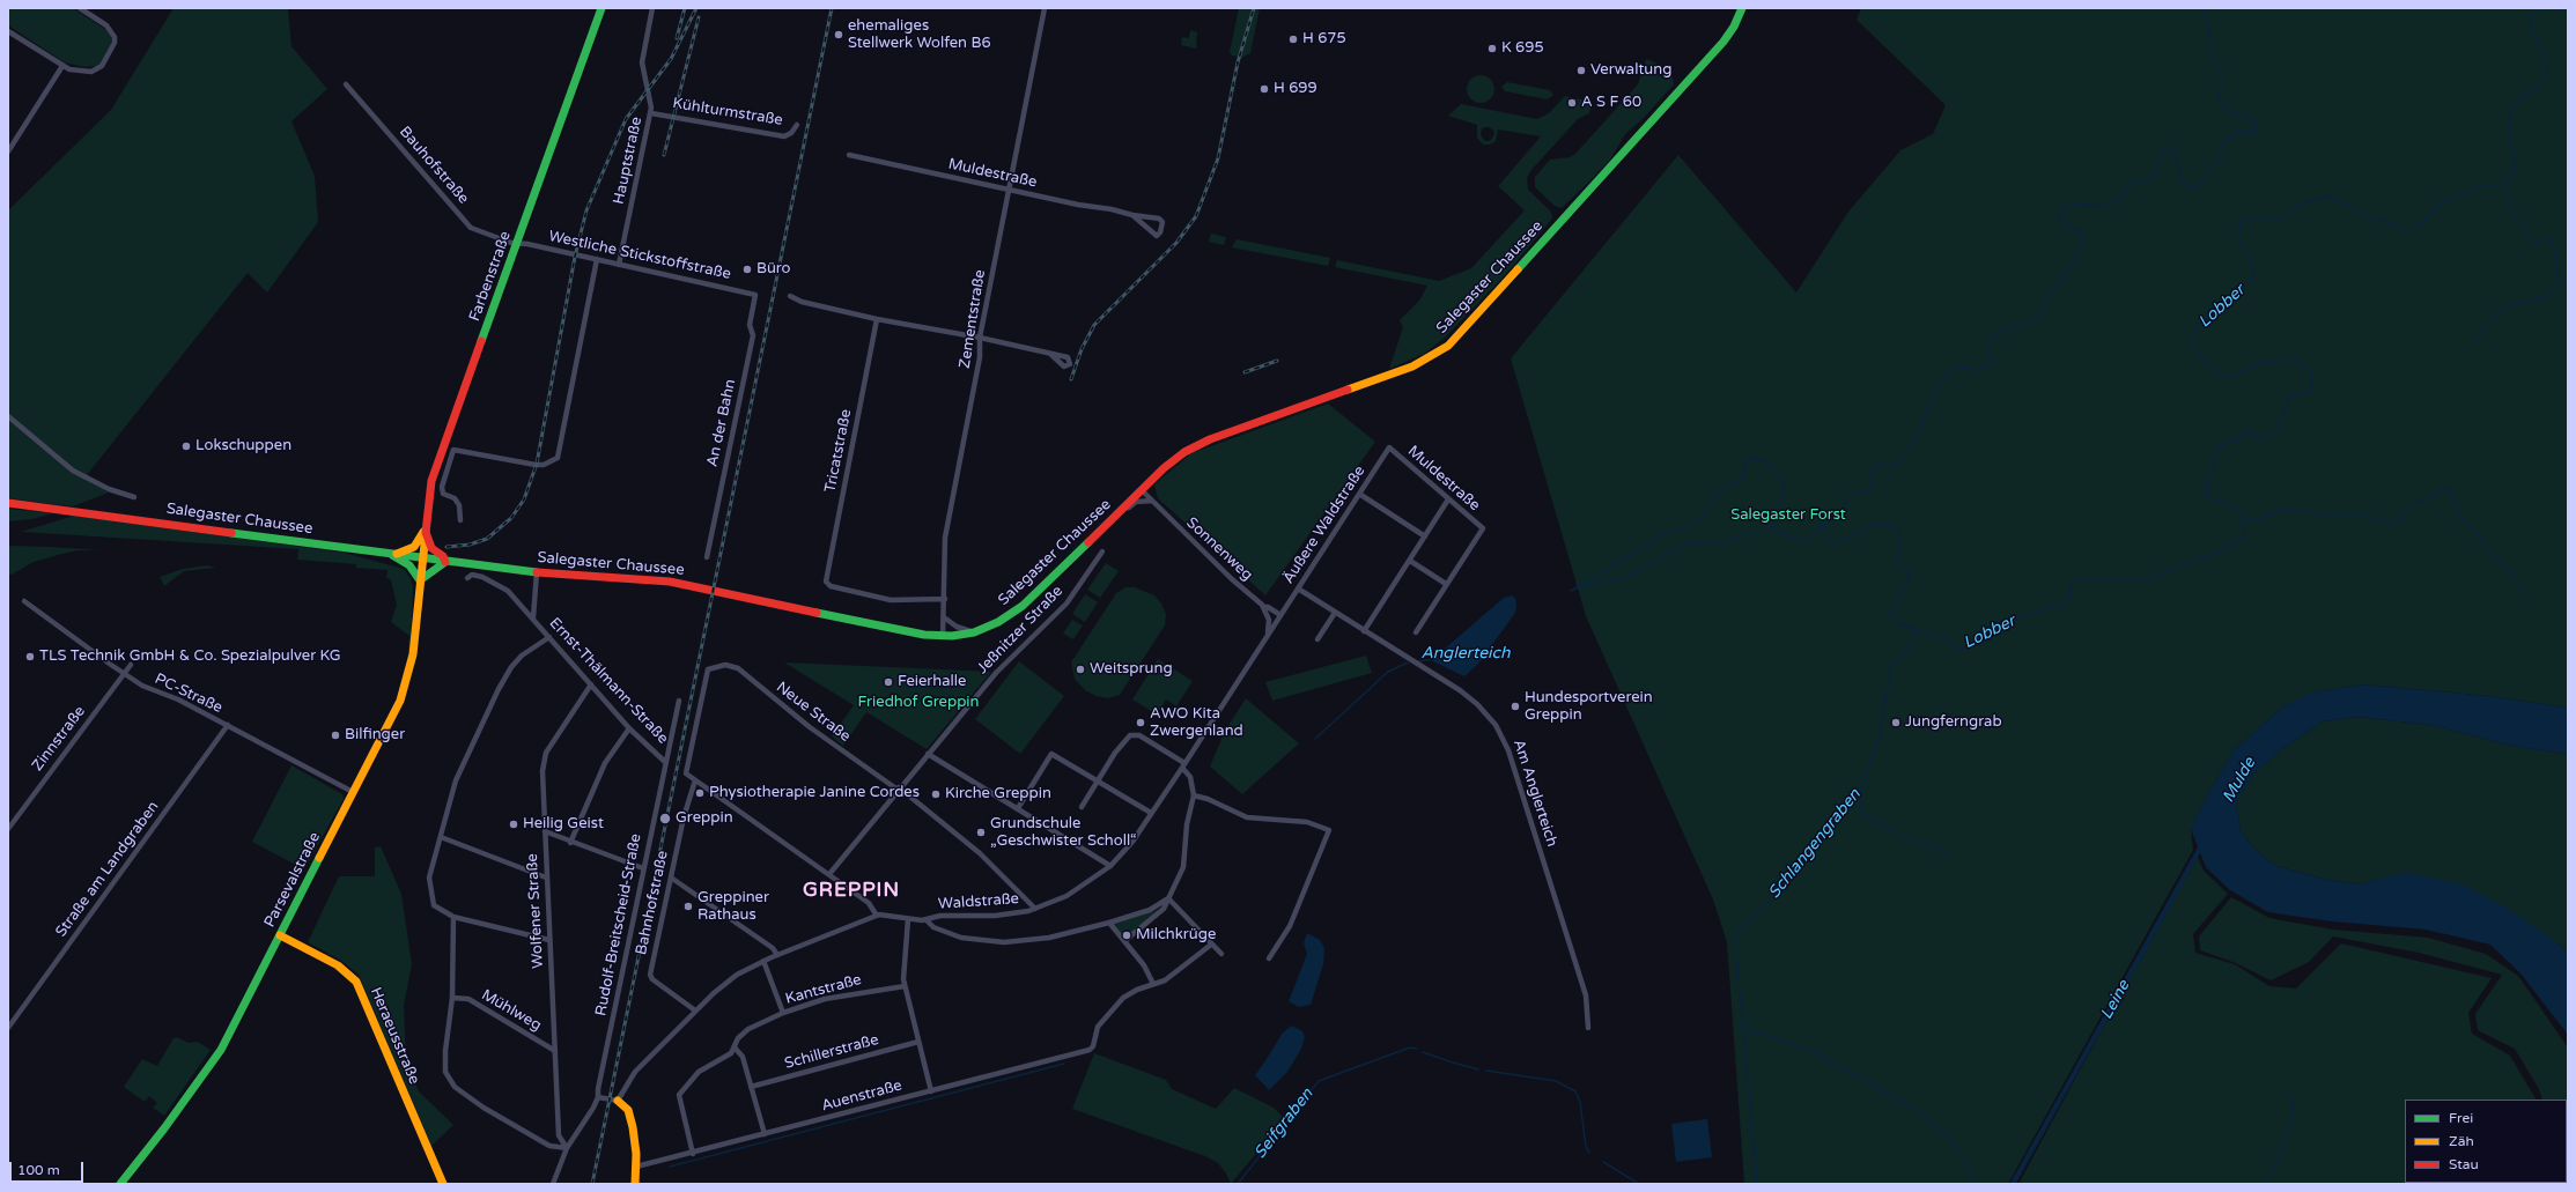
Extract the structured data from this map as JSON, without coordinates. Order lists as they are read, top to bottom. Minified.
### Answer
{"streets":{"main road":["Farbenstraße","Salegaster Chaussee","Parsevalstraße","Heraeusstraße"],"street":["Kühlturmstraße","Hauptstraße","Bauhofstraße","Muldestraße","Westliche Stickstoffstraße","Zementstraße","An der Bahn","Tricatstraße","Äußere Waldstraße","Sonnenweg","Jeßnitzer Straße","Ernst-Thälmann-Straße","PC-Straße","Neue Straße","Zinnstraße","Am Anglerteich","Straße am Landgraben","Waldstraße","Bahnhofstraße","Wolfener Straße","Rudolf-Breitscheid-Straße","Kantstraße","Mühlweg","Schillerstraße","Auenstraße"]},"crossings":[["Kühlturmstraße","Hauptstraße"],["Hauptstraße","Westliche Stickstoffstraße"],["Bauhofstraße","Westliche Stickstoffstraße"],["Bauhofstraße","Farbenstraße"],["Muldestraße","Zementstraße"],["Muldestraße","Äußere Waldstraße"],["Westliche Stickstoffstraße","Farbenstraße"],["Westliche Stickstoffstraße","An der Bahn"],["Farbenstraße","Salegaster Chaussee"],["Farbenstraße","Parsevalstraße"],["Salegaster Chaussee","Zementstraße"],["Salegaster Chaussee","Sonnenweg"],["Salegaster Chaussee","Ernst-Thälmann-Straße"],["Salegaster Chaussee","Parsevalstraße"],["Zementstraße","Tricatstraße"],["Äußere Waldstraße","Am Anglerteich"],["Äußere Waldstraße","Waldstraße"],["Jeßnitzer Straße","Neue Straße"],["Ernst-Thälmann-Straße","Wolfener Straße"],["Ernst-Thälmann-Straße","Rudolf-Breitscheid-Straße"],["PC-Straße","Zinnstraße"],["PC-Straße","Straße am Landgraben"],["PC-Straße","Parsevalstraße"],["Neue Straße","Waldstraße"],["Neue Straße","Bahnhofstraße"],["Parsevalstraße","Heraeusstraße"],["Wolfener Straße","Rudolf-Breitscheid-Straße"],["Wolfener Straße","Mühlweg"],["Kantstraße","Auenstraße"]],"districts":["GREPPIN"],"water":["Lobber","Anglerteich","Mulde","Schlangengraben","Leine","Seifgraben"],"parks":["Salegaster Forst","Friedhof Greppin"],"places":["ehemaliges Stellwerk Wolfen B6","H 675","K 695","Verwaltung","H 699","A S F 60","Büro","Lokschuppen","TLS Technik GmbH & Co. Spezialpulver KG","Weitsprung","Feierhalle","Hundesportverein Greppin","AWO Kita Zwergenland","Jungferngrab","Bilfinger","Physiotherapie Janine Cordes","Kirche Greppin","Greppin","Heilig Geist","Grundschule „Geschwister Scholl“","Greppiner Rathaus","Milchkrüge"],"legend":["Frei","Zäh","Stau"],"scale_bar":"100 m"}
